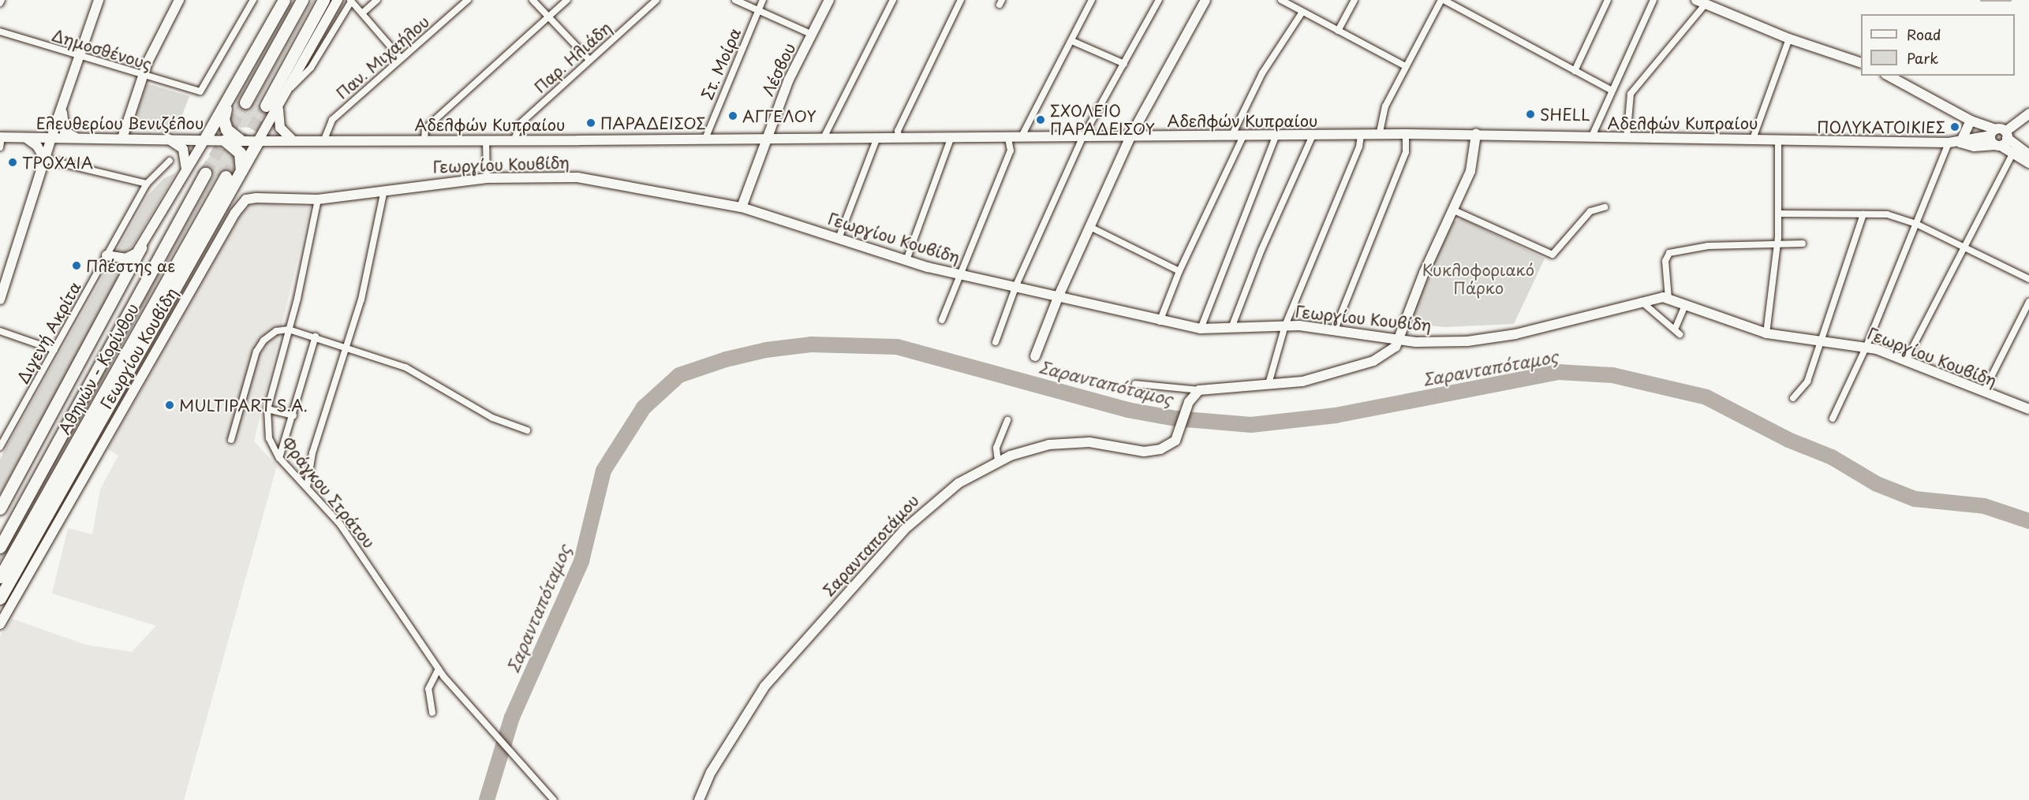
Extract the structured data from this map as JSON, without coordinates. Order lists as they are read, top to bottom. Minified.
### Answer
{"streets":{"highway":["Αθηνών - Κορίνθου"],"street":["Δημοσθένους","Παν. Μιχαήλου","Παρ. Ηλιάδη","Στ. Μοίρα","Λέσβου","Αδελφών Κυπραίου","Ελευθερίου Βενιζέλου","Γεωργίου Κουβίδη","Διγενή Ακρίτα","Φράγκου Στράτου","Σαρανταποτάμου"]},"crossings":[["Παν. Μιχαήλου","Αδελφών Κυπραίου"],["Παρ. Ηλιάδη","Αδελφών Κυπραίου"],["Στ. Μοίρα","Αδελφών Κυπραίου"],["Λέσβου","Αδελφών Κυπραίου"],["Λέσβου","Γεωργίου Κουβίδη"],["Αδελφών Κυπραίου","Ελευθερίου Βενιζέλου"],["Γεωργίου Κουβίδη","Φράγκου Στράτου"]],"water":["Σαρανταπόταμος"],"parks":["Κυκλοφοριακό Πάρκο"],"places":["SHELL","ΑΓΓΕΛΟΥ","ΣΧΟΛΕΙΟ ΠΑΡΑΔΕΙΣΟΥ","ΠΑΡΑΔΕΙΣΟΣ","ΠΟΛΥΚΑΤΟΙΚΙΕΣ","ΤΡΟΧΑΙΑ","Πλέστης αε","MULTIPART S.A."],"legend":["Road","Park"]}
